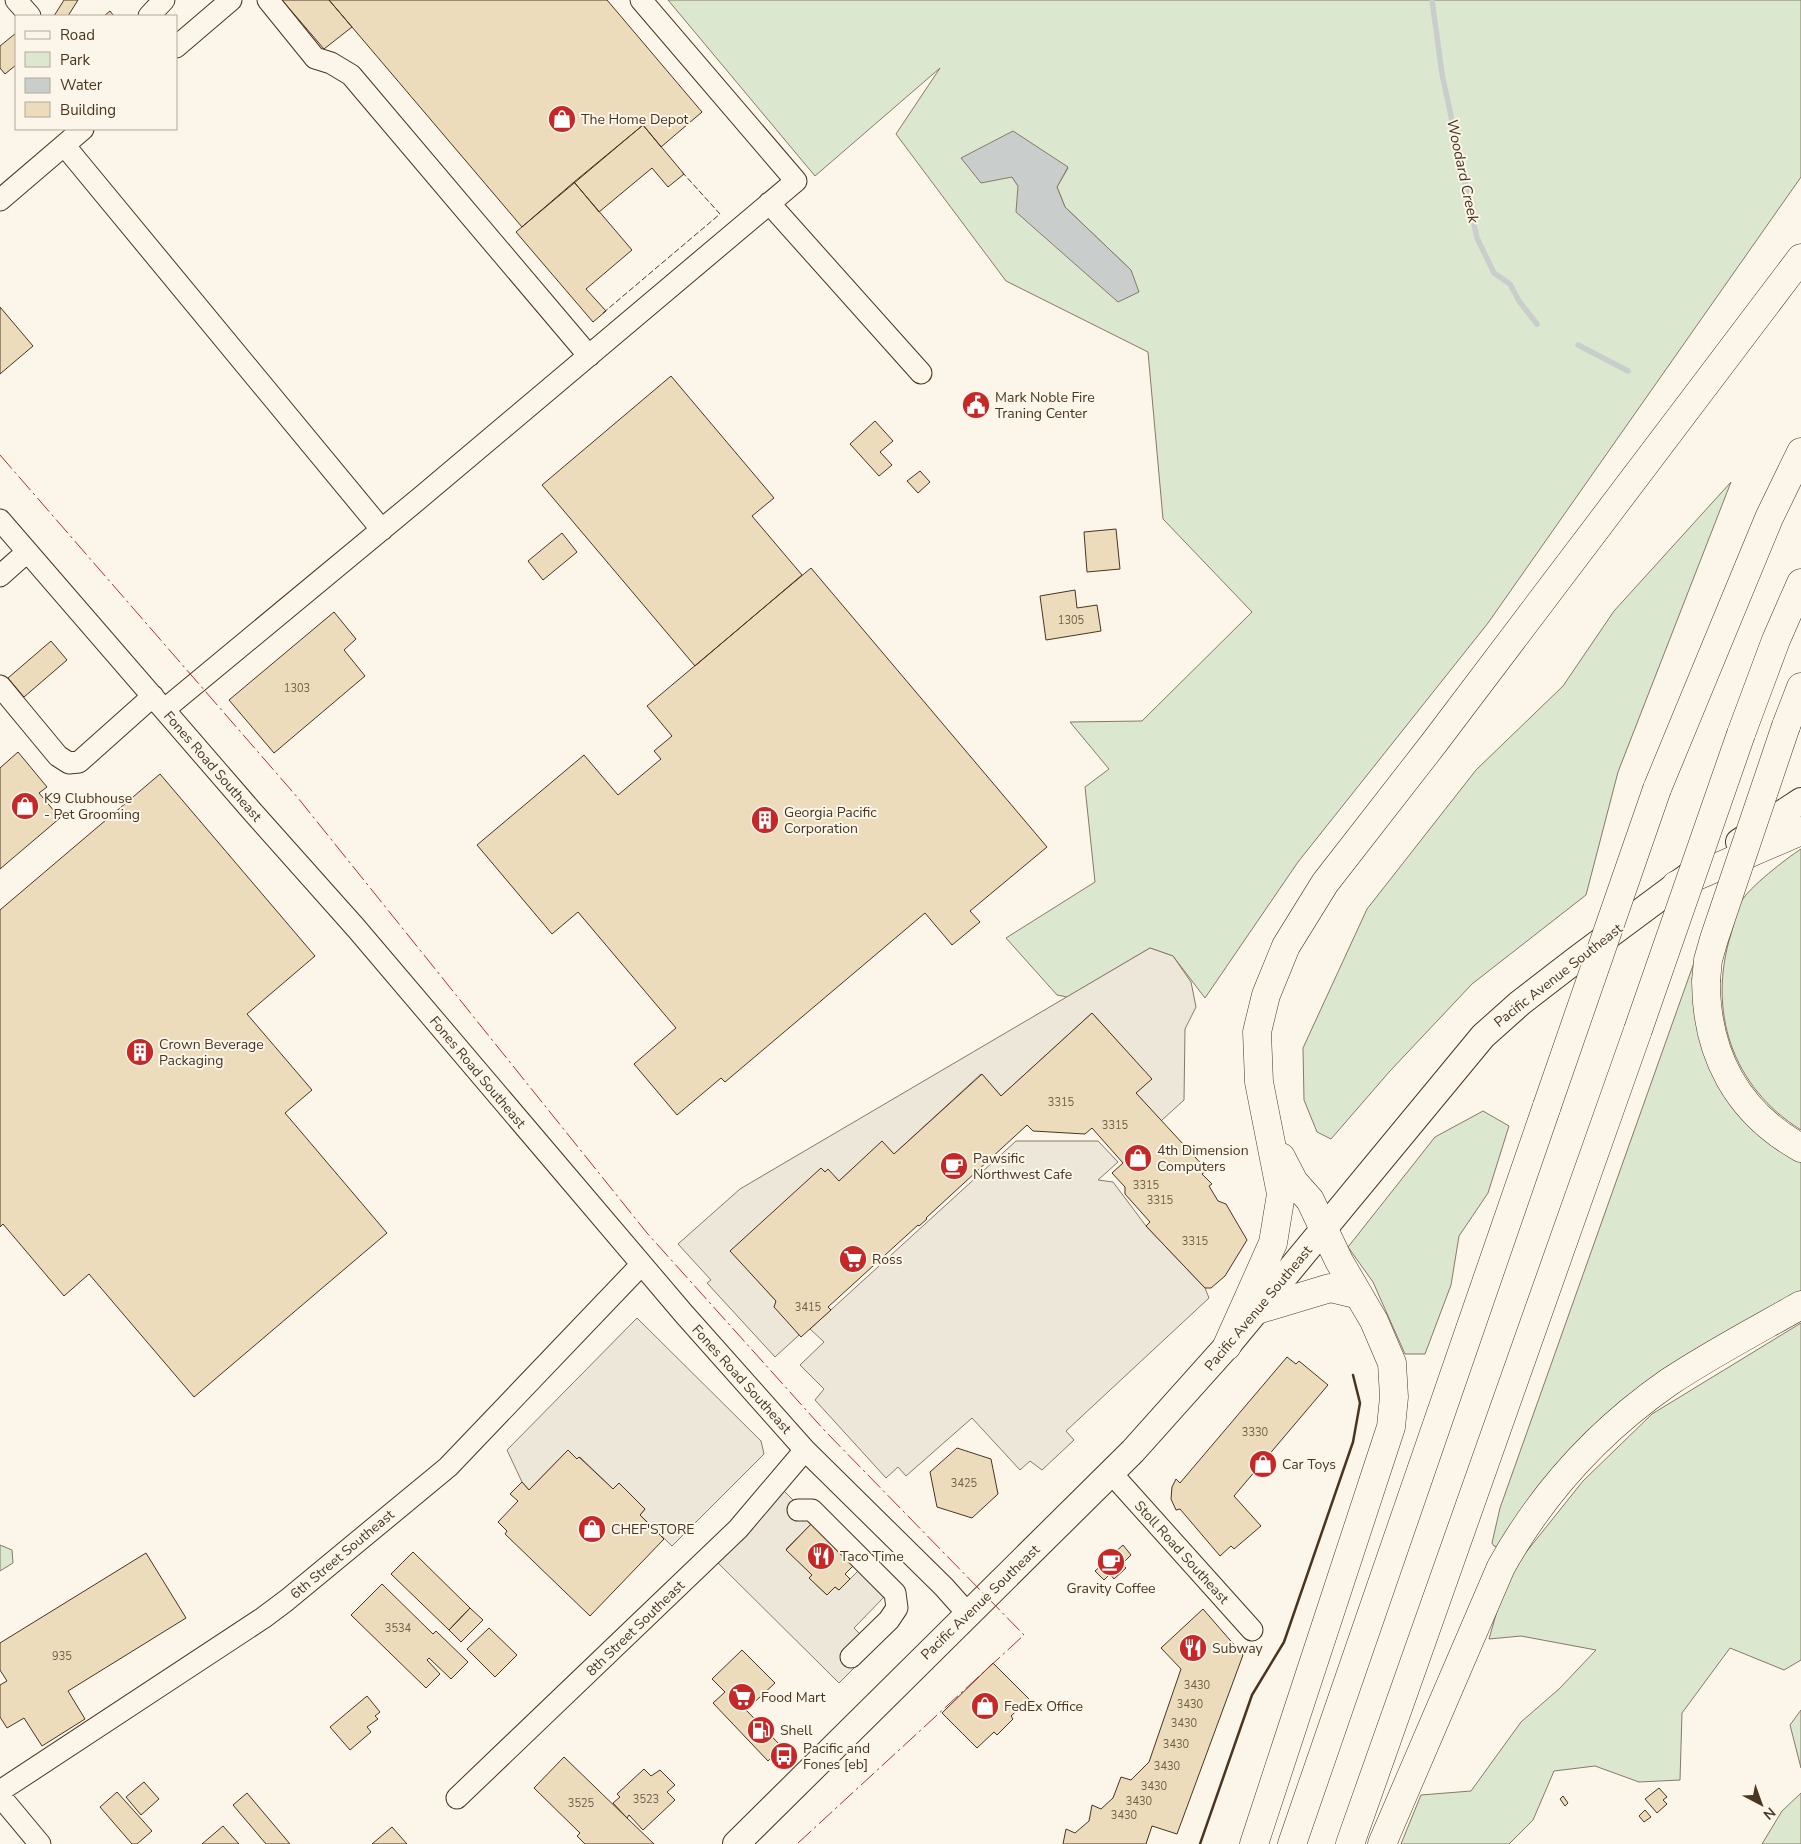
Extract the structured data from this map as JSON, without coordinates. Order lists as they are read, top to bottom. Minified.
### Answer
{"streets":{"main road":["Pacific Avenue Southeast"],"street":["Fones Road Southeast","Stoll Road Southeast","6th Street Southeast","8th Street Southeast"]},"crossings":[["Fones Road Southeast","Pacific Avenue Southeast"],["Fones Road Southeast","6th Street Southeast"],["Fones Road Southeast","8th Street Southeast"],["Pacific Avenue Southeast","Stoll Road Southeast"]],"water":["Woodard Creek"],"places":{"shop":["The Home Depot","K9 Clubhouse - Pet Grooming","4th Dimension Computers","Car Toys","CHEF'STORE","FedEx Office"],"public building":["Mark Noble Fire Traning Center"],"building":["Georgia Pacific Corporation","Crown Beverage Packaging"],"cafe":["Pawsific Northwest Cafe","Gravity Coffee"],"supermarket":["Ross","Food Mart"],"restaurant":["Taco Time","Subway"],"fuel station":["Shell"],"bus stop":["Pacific and Fones [eb]"]},"house_numbers":["1305","1303","3315","3315","3315","3315","3315","3415","3330","3425","3534","935","3430","3430","3430","3430","3430","3430","3523","3430","3525","3430"],"legend":["Road","Park","Water","Building"],"north":"bottom right"}
